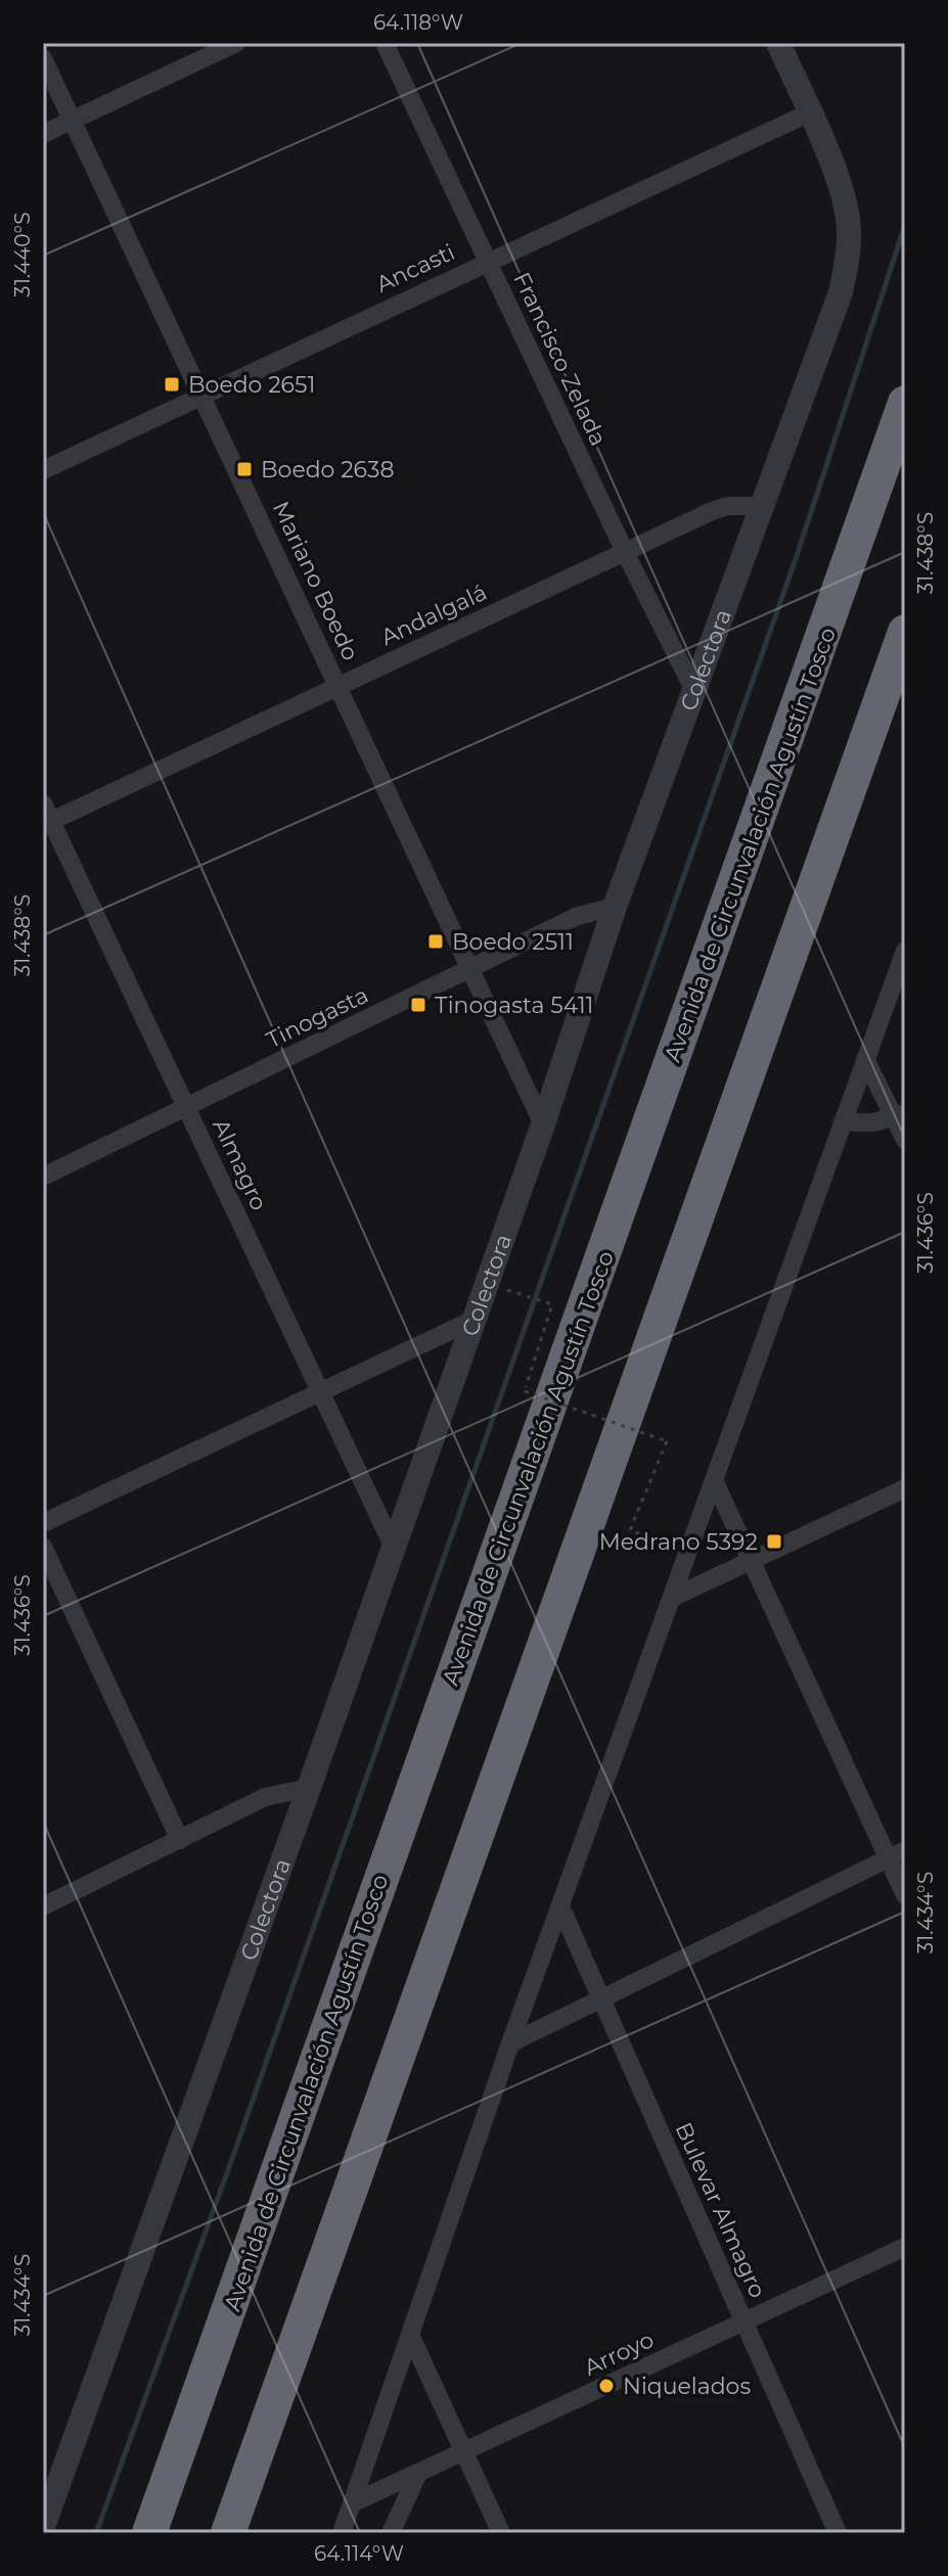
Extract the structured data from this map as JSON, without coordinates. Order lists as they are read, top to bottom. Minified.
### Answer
{"streets":{"highway":["Avenida de Circunvalación Agustín Tosco"],"street":["Ancasti","Francisco Zelada","Mariano Boedo","Andalgalá","Colectora","Tinogasta","Almagro","Bulevar Almagro","Arroyo"]},"crossings":[["Ancasti","Francisco Zelada"],["Ancasti","Mariano Boedo"],["Ancasti","Colectora"],["Francisco Zelada","Andalgalá"],["Francisco Zelada","Colectora"],["Mariano Boedo","Andalgalá"],["Mariano Boedo","Colectora"],["Mariano Boedo","Tinogasta"],["Andalgalá","Colectora"],["Andalgalá","Almagro"],["Colectora","Tinogasta"],["Colectora","Almagro"],["Tinogasta","Almagro"],["Bulevar Almagro","Arroyo"]],"places":{"transit":["Boedo 2651","Boedo 2638","Boedo 2511","Tinogasta 5411","Medrano 5392"],"other":["Niquelados"]},"coordinates":["64.118°W","31.440°S","31.438°S","31.436°S","31.434°S","64.114°W"]}
